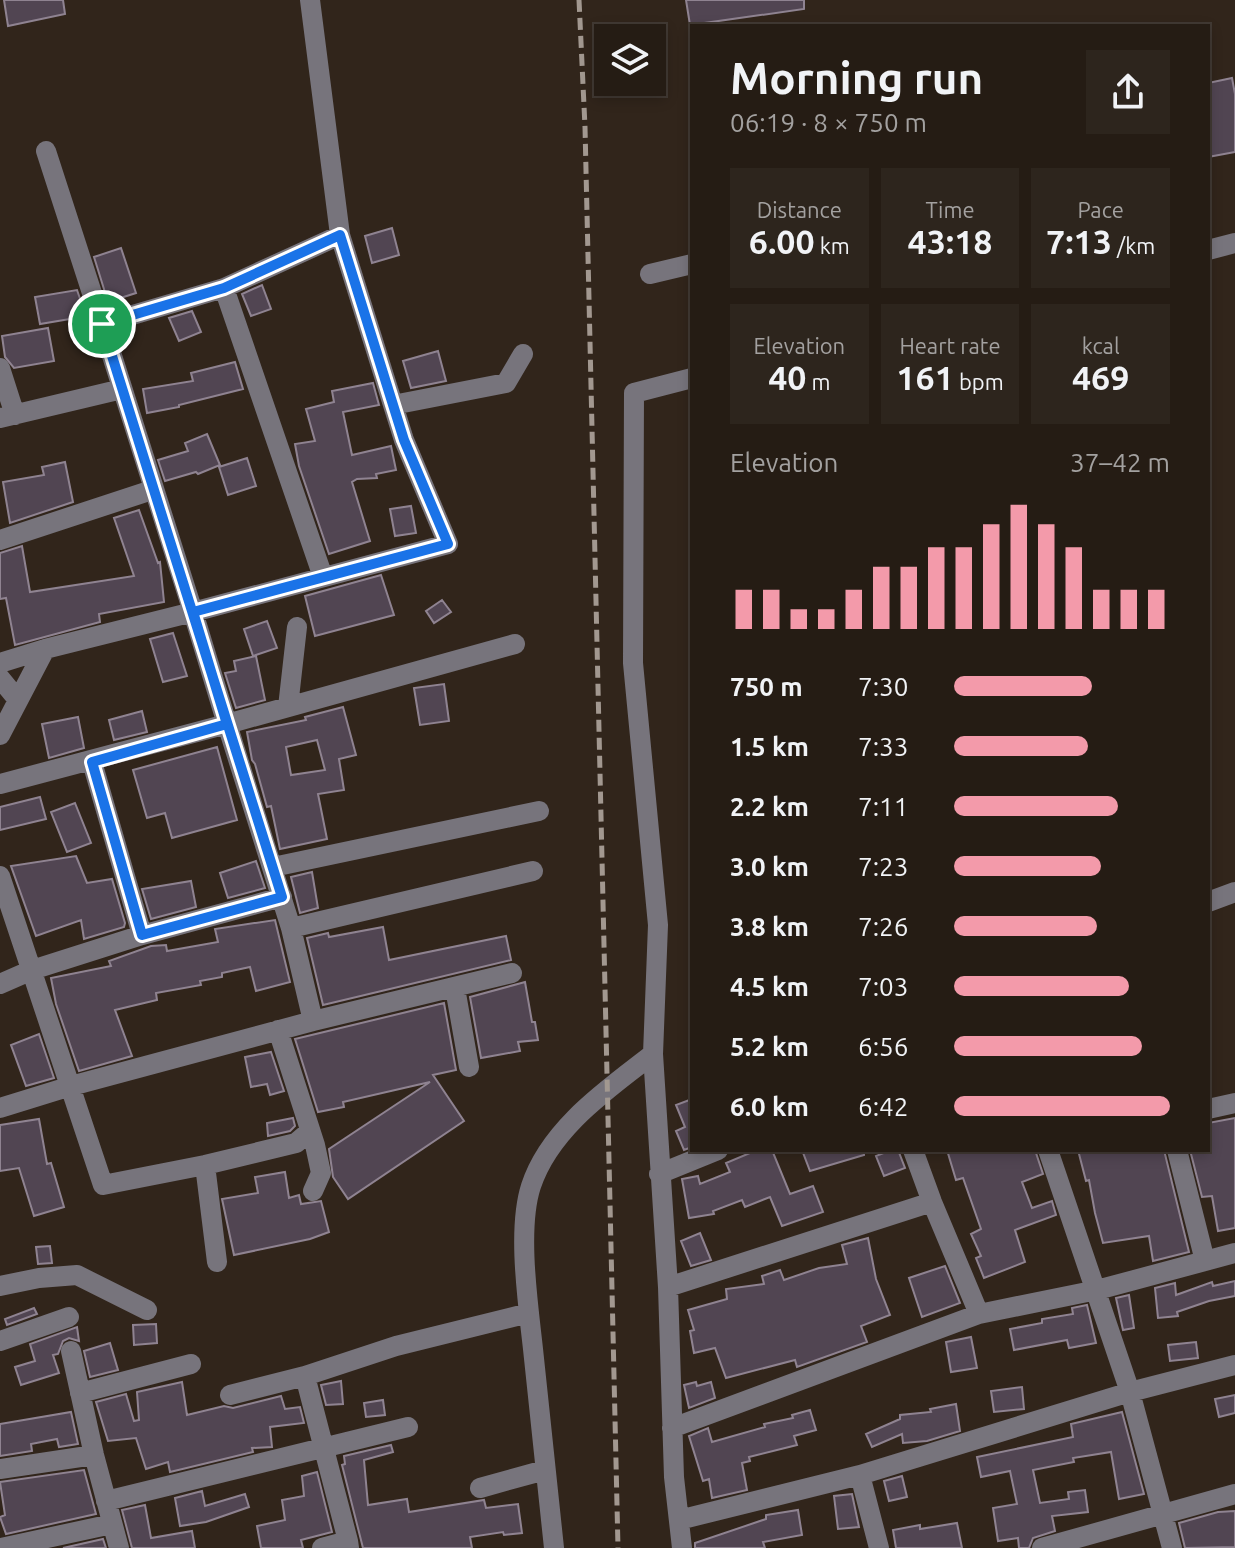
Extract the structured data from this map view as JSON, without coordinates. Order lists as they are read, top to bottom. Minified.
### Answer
{"page":{"heading":["Morning run","06:19 · 8 × 750 m"],"stats":[["Distance","6.00 km"],["Time","43:18"],["Pace","7:13 /km"],["Elevation","40 m"],["Heart rate","161 bpm"],["kcal","469"]],"chart":["Elevation","37–42 m"],"list":[{"name":"750 m","note":"7:30"},{"name":"1.5 km","note":"7:33"},{"name":"2.2 km","note":"7:11"},{"name":"3.0 km","note":"7:23"},{"name":"3.8 km","note":"7:26"},{"name":"4.5 km","note":"7:03"},{"name":"5.2 km","note":"6:56"},{"name":"6.0 km","note":"6:42"}]}}
